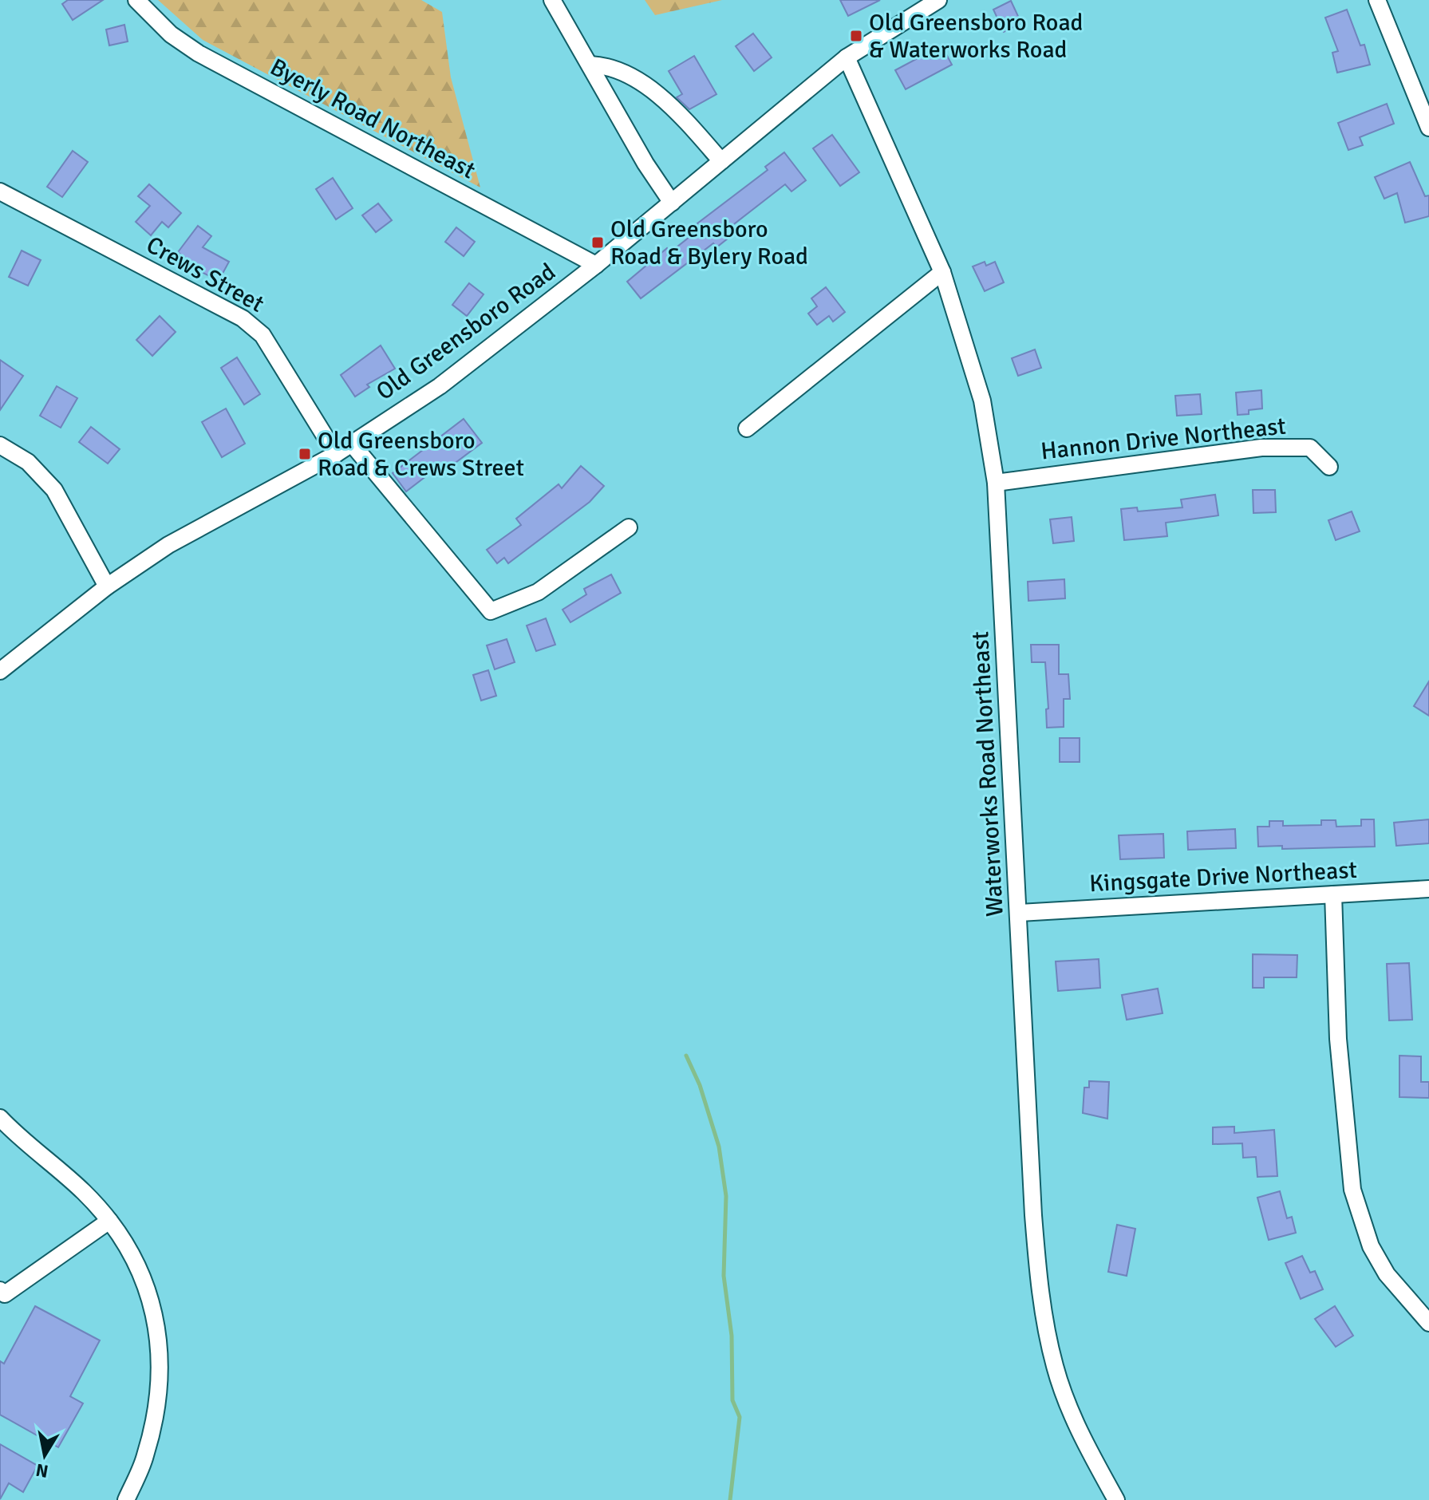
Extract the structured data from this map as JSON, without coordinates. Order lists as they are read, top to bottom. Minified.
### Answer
{"streets":{"street":["Byerly Road Northeast","Crews Street","Old Greensboro Road","Hannon Drive Northeast","Waterworks Road Northeast","Kingsgate Drive Northeast"]},"crossings":[["Byerly Road Northeast","Old Greensboro Road"],["Crews Street","Old Greensboro Road"],["Old Greensboro Road","Waterworks Road Northeast"],["Hannon Drive Northeast","Waterworks Road Northeast"],["Waterworks Road Northeast","Kingsgate Drive Northeast"]],"places":{"transit":["Old Greensboro Road & Waterworks Road","Old Greensboro Road & Bylery Road","Old Greensboro Road & Crews Street"]},"north":"bottom"}
